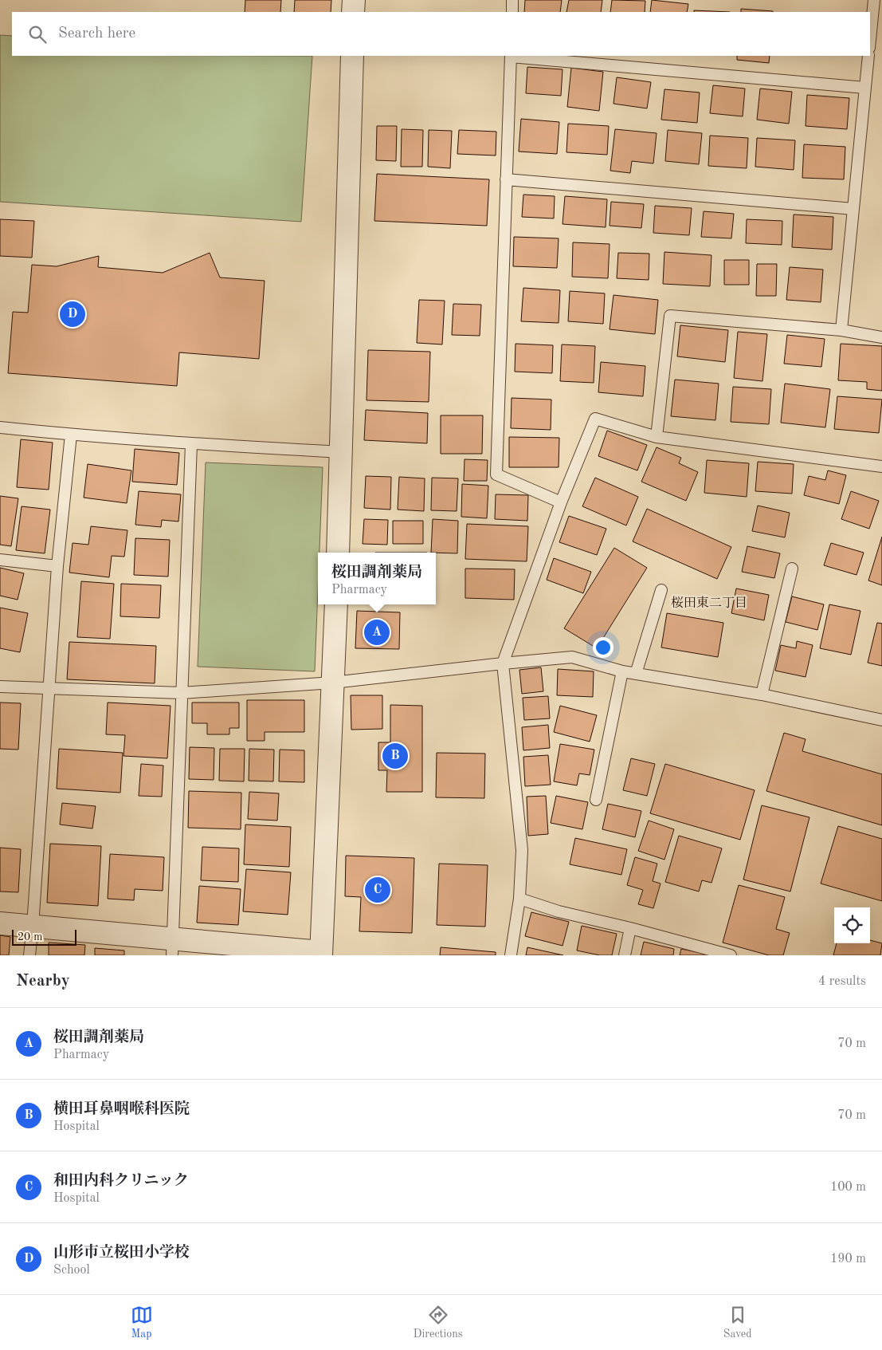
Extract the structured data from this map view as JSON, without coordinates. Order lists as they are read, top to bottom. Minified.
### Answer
{"districts":["桜田東二丁目"],"scale_bar":"20 m","page":{"search":"Search here","pins":["D","A","B","C"],"popup":["桜田調剤薬局","Pharmacy"],"scale":"20 m","heading":["Nearby","4 results"],"list":[{"mark":"A","name":"桜田調剤薬局","note":"Pharmacy","value":"70 m"},{"mark":"B","name":"横田耳鼻咽喉科医院","note":"Hospital","value":"70 m"},{"mark":"C","name":"和田内科クリニック","note":"Hospital","value":"100 m"},{"mark":"D","name":"山形市立桜田小学校","note":"School","value":"190 m"}],"nav":["Map","Directions","Saved"]}}
